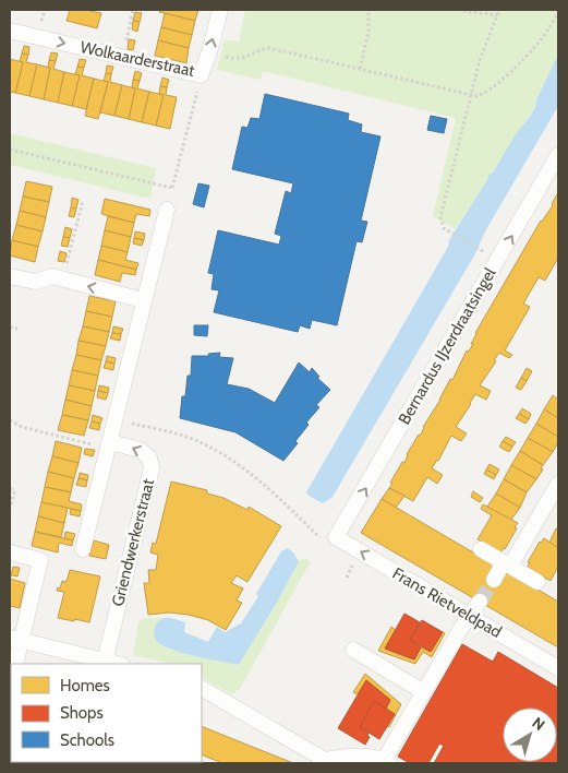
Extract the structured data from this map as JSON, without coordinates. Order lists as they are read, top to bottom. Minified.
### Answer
{"streets":{"street":["Wolkaarderstraat","Bernardus IJzerdraatsingel","Griendwerkerstraat","Frans Rietveldpad"]},"crossings":[["Bernardus IJzerdraatsingel","Frans Rietveldpad"]],"one_way":["Bernardus IJzerdraatsingel"],"legend":["Homes","Shops","Schools"],"north":"top right"}
